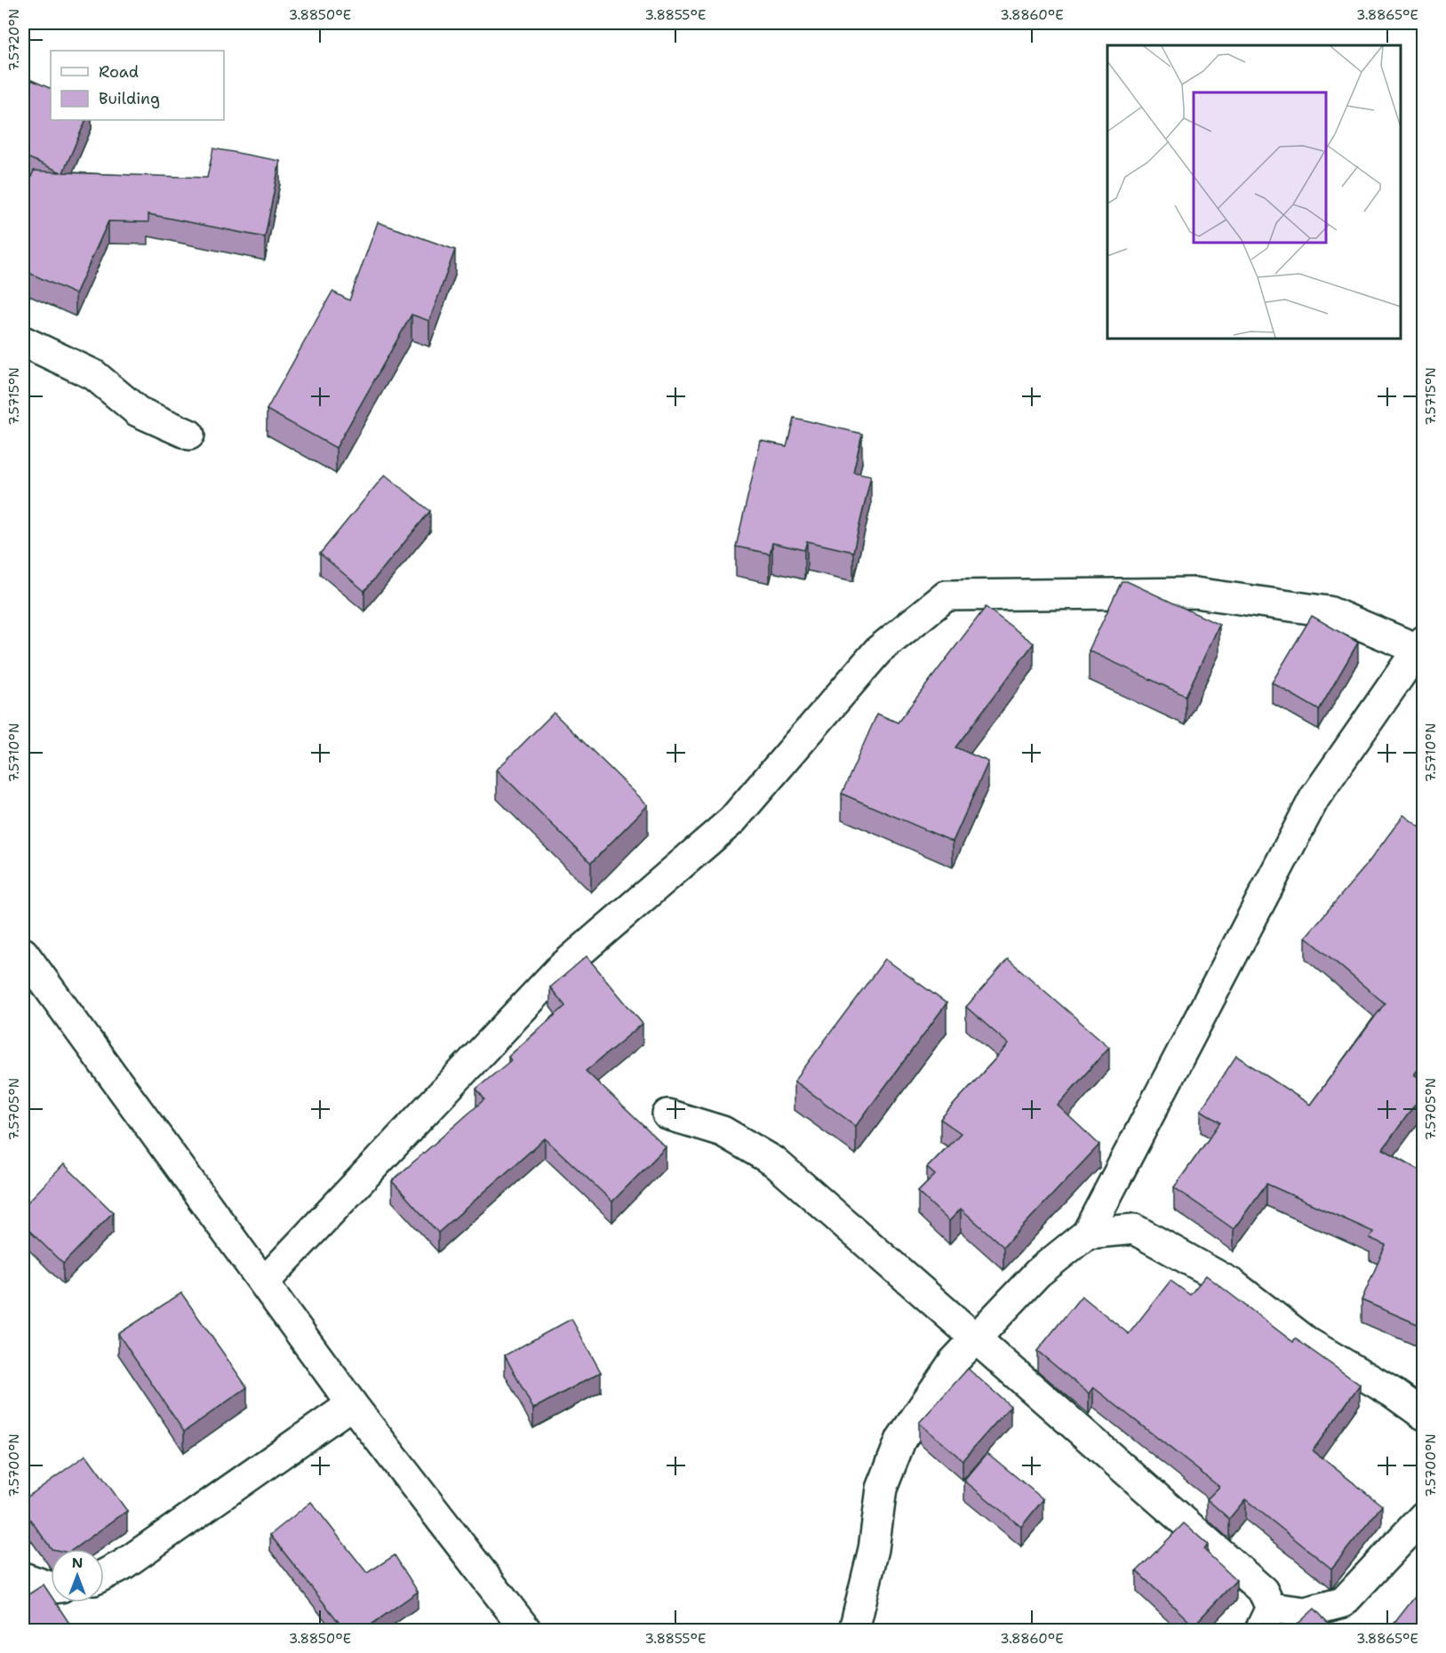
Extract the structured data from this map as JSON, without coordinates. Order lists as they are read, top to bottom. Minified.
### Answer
{"legend":["Road","Building"],"north":"top","coordinates":["3.8850°E","3.8855°E","3.8860°E","3.8865°E","7.5720°N","7.5715°N","7.5710°N","7.5705°N","7.5700°N"]}
